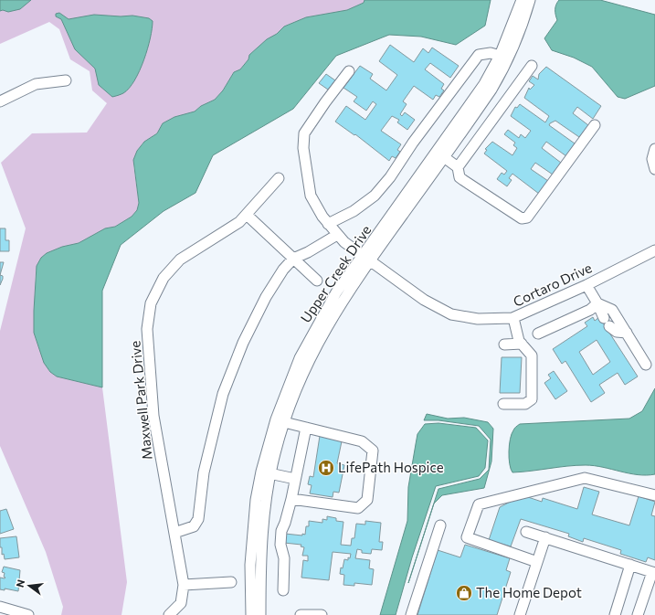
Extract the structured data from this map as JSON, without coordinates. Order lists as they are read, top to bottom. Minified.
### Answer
{"streets":{"street":["Upper Creek Drive","Cortaro Drive","Maxwell Park Drive"]},"crossings":[["Upper Creek Drive","Cortaro Drive"]],"places":{"hospital":["LifePath Hospice"],"shop":["The Home Depot"]},"north":"left"}
